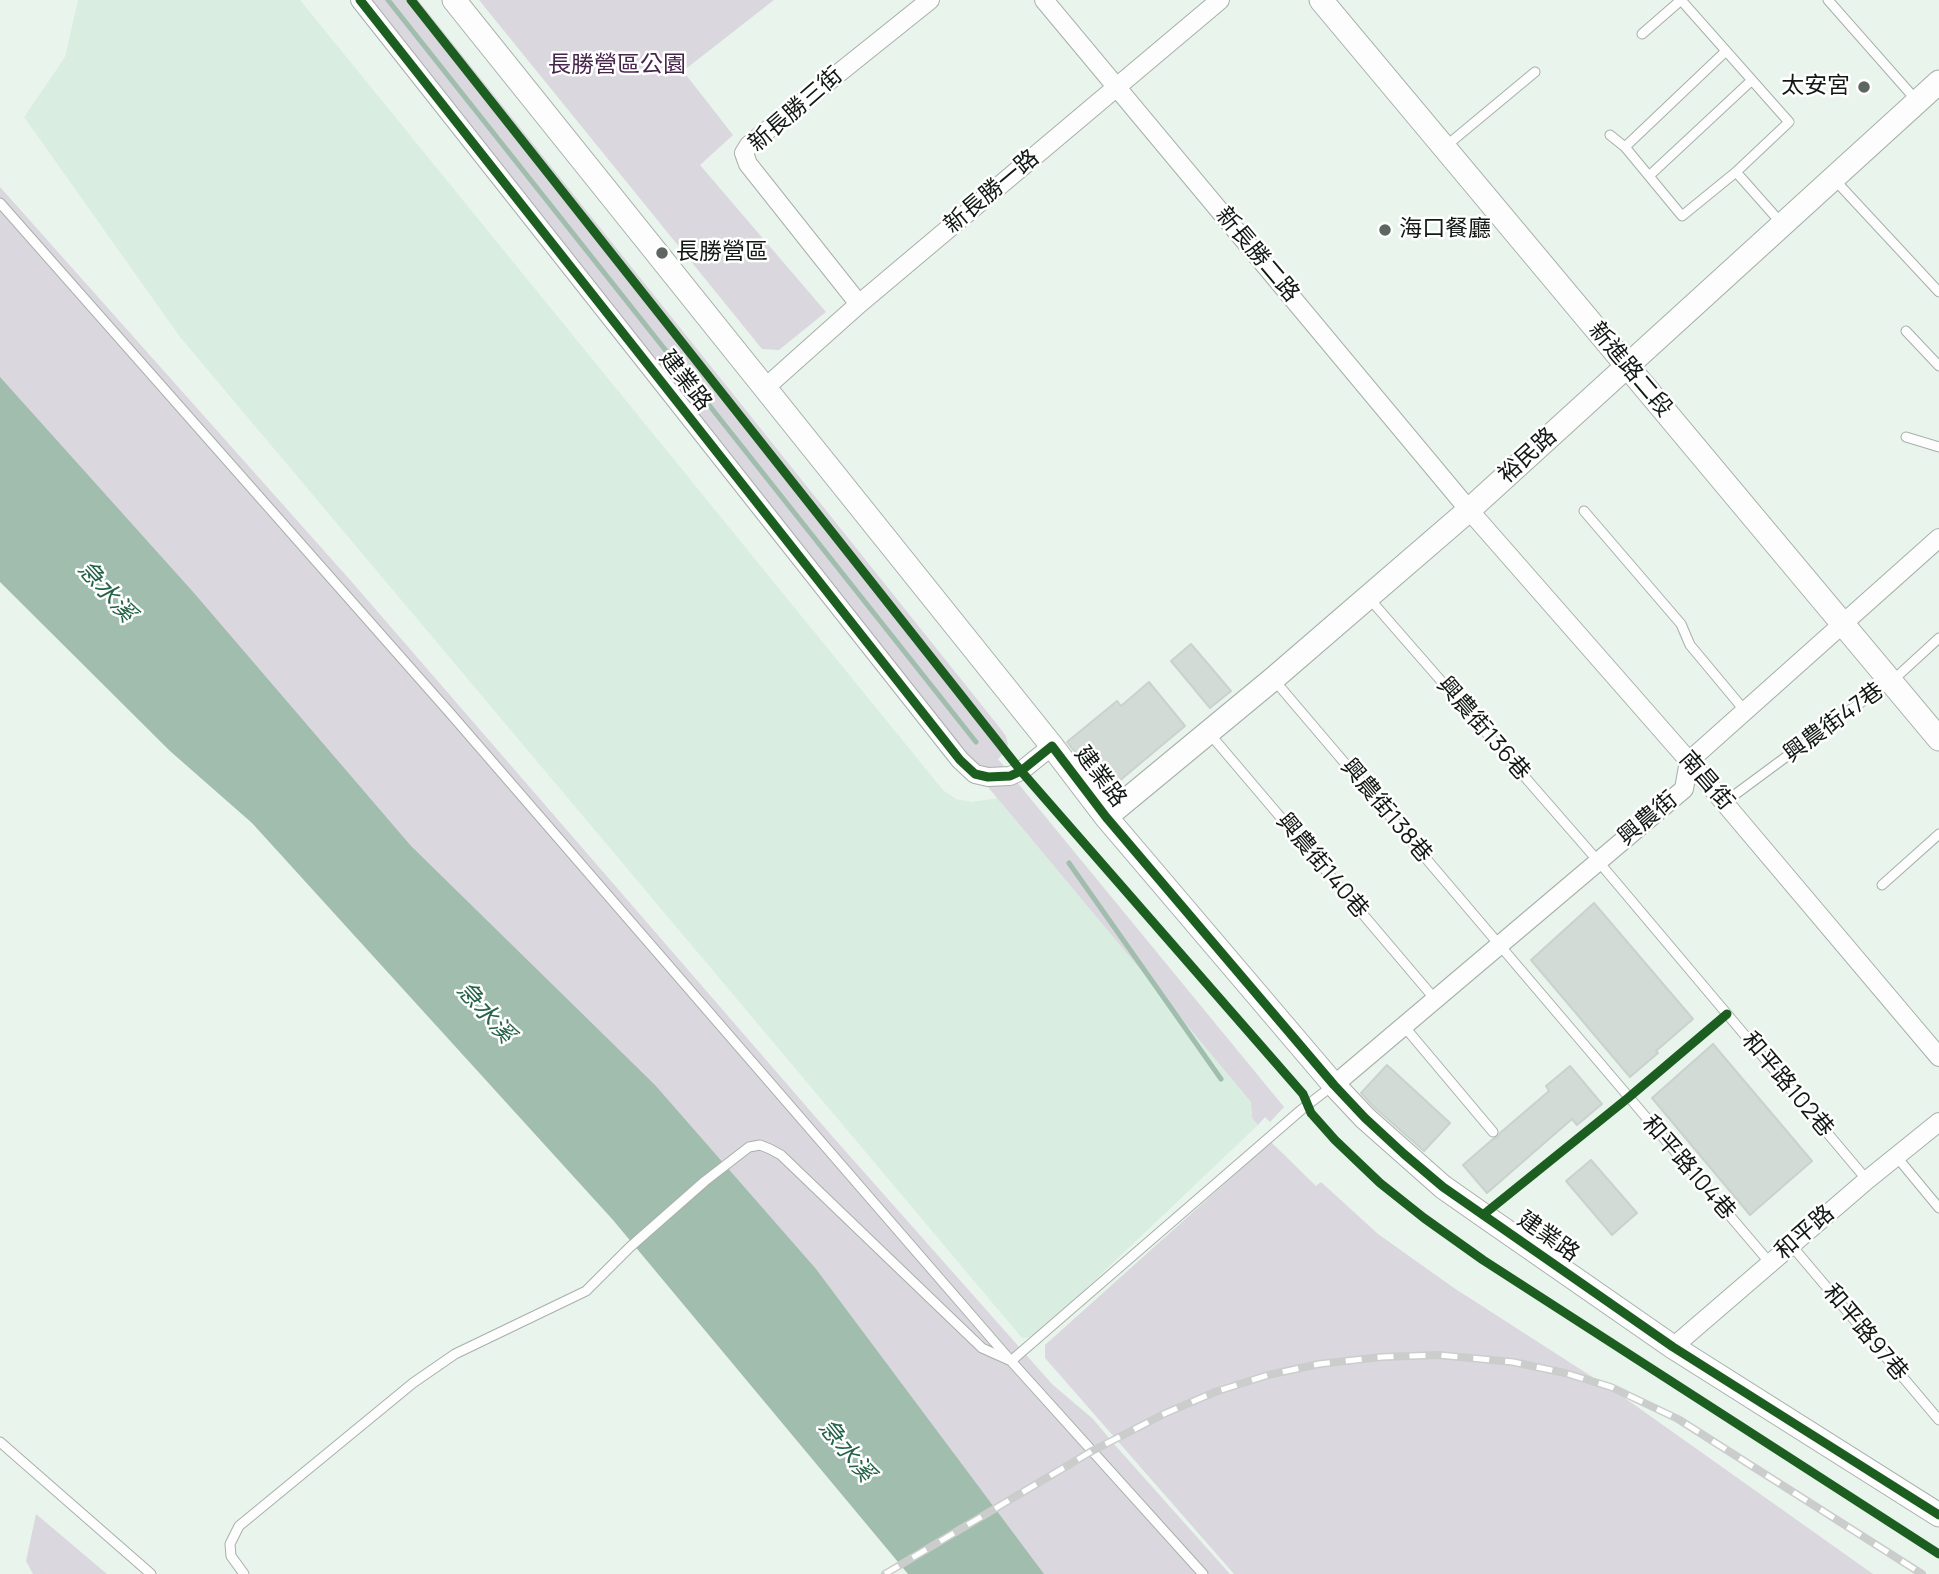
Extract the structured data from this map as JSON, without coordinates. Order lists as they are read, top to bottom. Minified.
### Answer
{"streets":{"street":["新長勝三街","新長勝一路","新長勝二路","新進路二段","建業路","裕民路","南昌街","興農街","和平路"],"lane":["興農街47巷","興農街136巷","興農街138巷","興農街140巷","和平路102巷","和平路104巷","和平路97巷"]},"crossings":[["新長勝三街","新長勝一路"],["新長勝一路","新長勝二路"],["新長勝一路","建業路"],["新長勝二路","裕民路"],["新長勝二路","南昌街"],["新進路二段","裕民路"],["新進路二段","興農街47巷"],["建業路","裕民路"],["建業路","興農街"],["建業路","和平路"],["裕民路","興農街136巷"],["裕民路","南昌街"],["裕民路","興農街138巷"],["裕民路","興農街140巷"],["興農街47巷","南昌街"],["興農街136巷","興農街"],["興農街136巷","和平路102巷"],["南昌街","興農街"],["興農街138巷","興農街"],["興農街138巷","和平路104巷"],["興農街","興農街140巷"],["興農街","和平路102巷"],["興農街","和平路104巷"],["和平路102巷","和平路"],["和平路104巷","和平路"],["和平路","和平路97巷"]],"water":["急水溪"],"parks":["長勝營區公園"],"places":["太安宮","海口餐廳","長勝營區"]}
